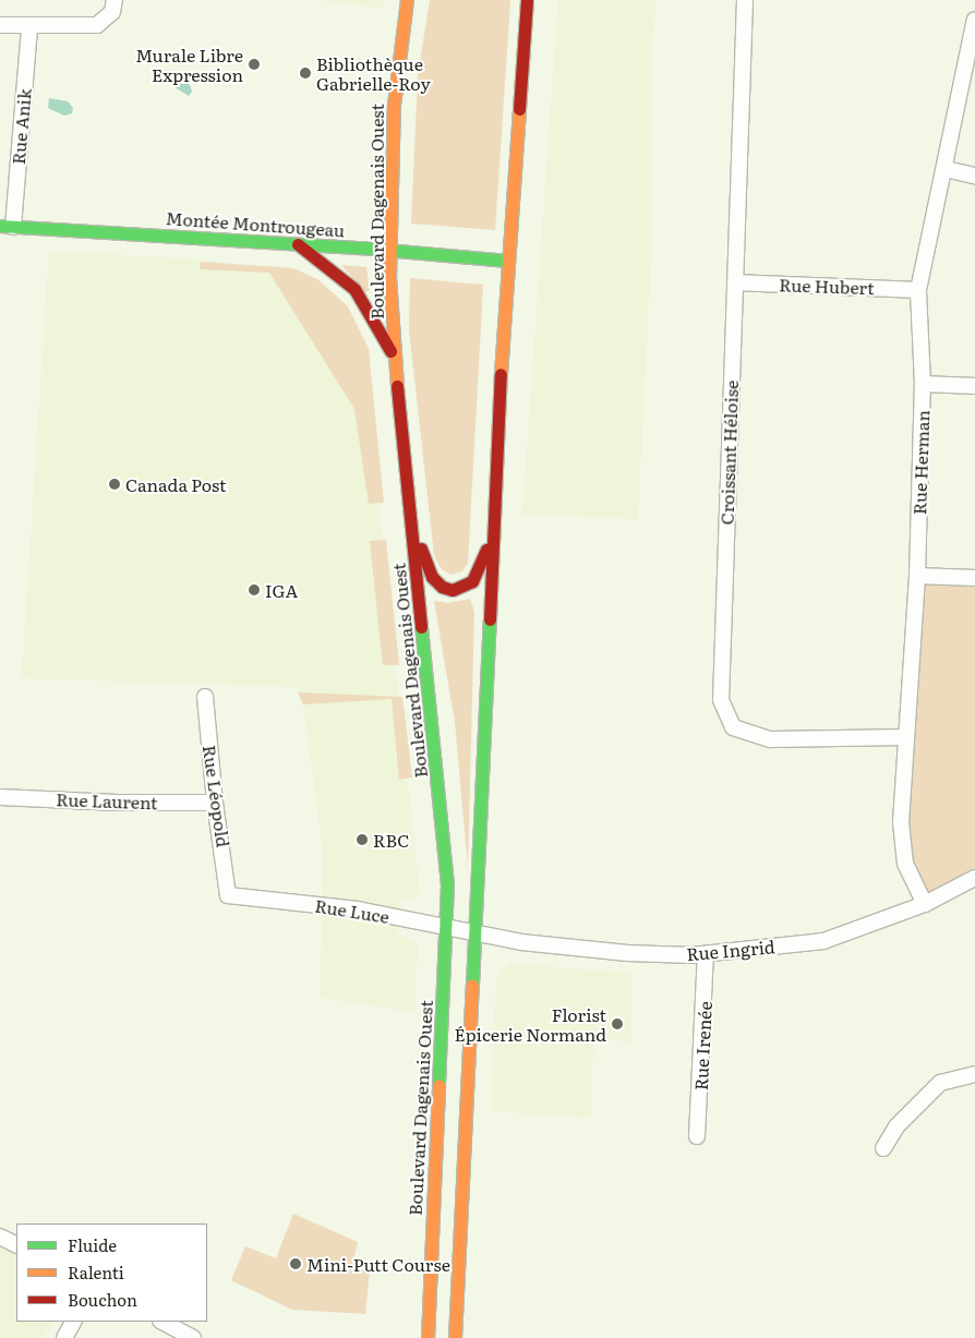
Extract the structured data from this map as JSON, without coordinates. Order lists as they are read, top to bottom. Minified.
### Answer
{"streets":{"main road":["Boulevard Dagenais Ouest","Montée Montrougeau"],"street":["Rue Anik","Rue Hubert","Croissant Héloise","Rue Herman","Rue Léopold","Rue Laurent","Rue Luce","Rue Ingrid","Rue Irenée"]},"crossings":[["Rue Anik","Montée Montrougeau"],["Boulevard Dagenais Ouest","Montée Montrougeau"],["Boulevard Dagenais Ouest","Rue Luce"],["Rue Hubert","Croissant Héloise"],["Rue Hubert","Rue Herman"],["Croissant Héloise","Rue Herman"],["Rue Herman","Rue Ingrid"],["Rue Léopold","Rue Laurent"],["Rue Léopold","Rue Luce"],["Rue Luce","Rue Ingrid"],["Rue Ingrid","Rue Irenée"]],"places":["Murale Libre Expression","Bibliothèque Gabrielle-Roy","Canada Post","IGA","RBC","Florist Épicerie Normand","Mini-Putt Course"],"legend":["Fluide","Ralenti","Bouchon"]}
